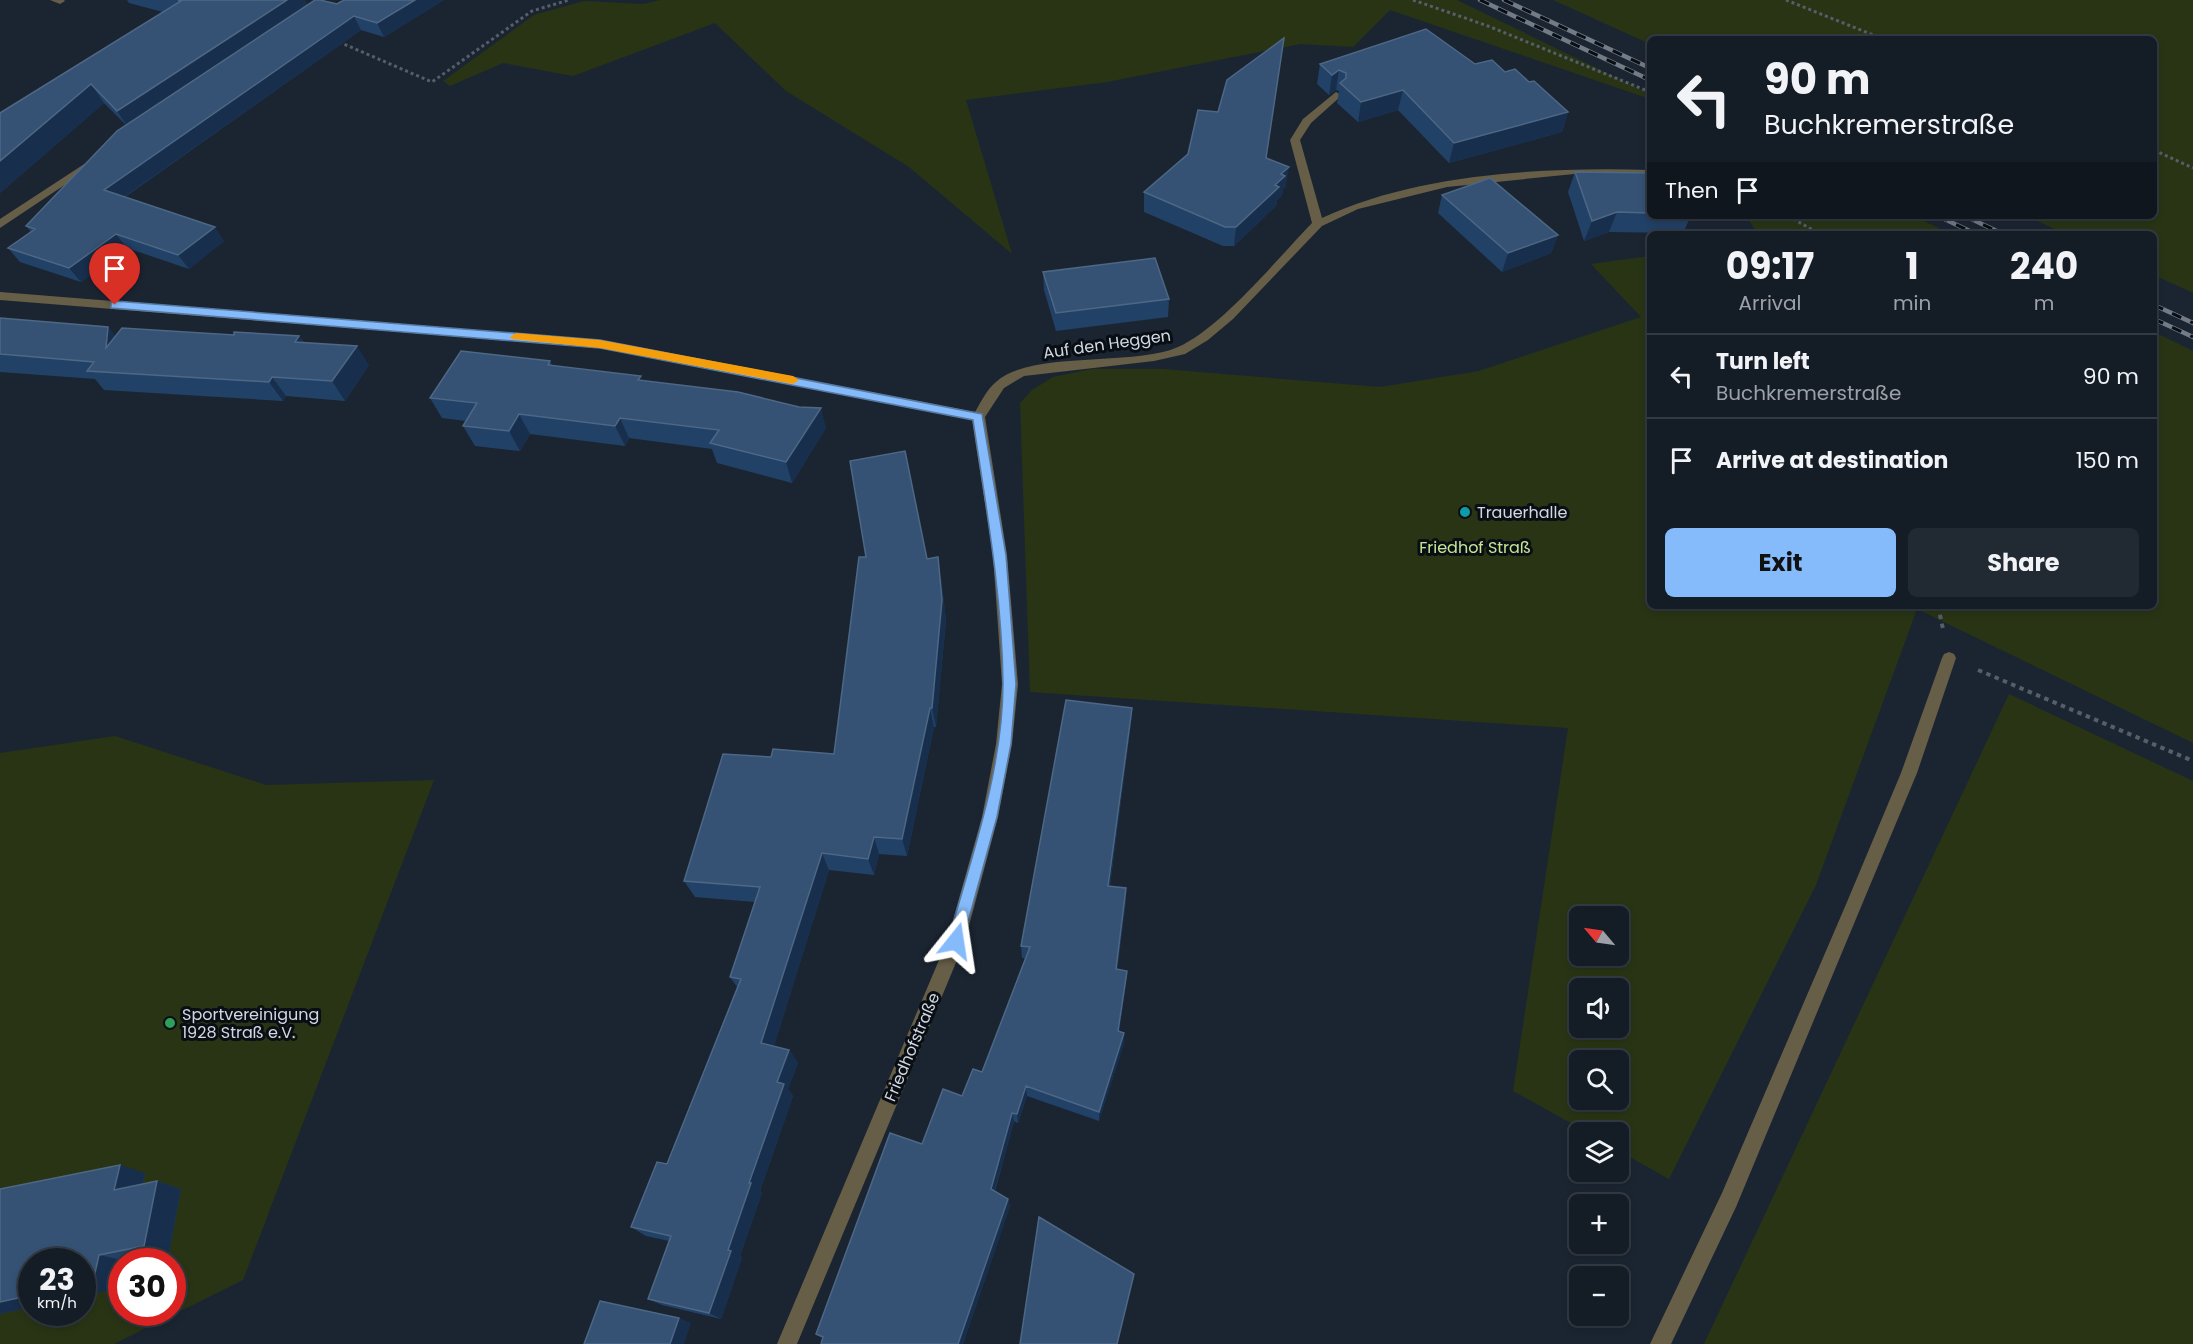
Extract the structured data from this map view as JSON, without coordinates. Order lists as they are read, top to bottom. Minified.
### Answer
{"streets":{"street":["Auf den Heggen","Friedhofstraße"]},"crossings":[["Auf den Heggen","Friedhofstraße"]],"parks":["Friedhof Straß"],"places":["Trauerhalle","Sportvereinigung 1928 Straß e.V."],"north":"top left","page":{"turn":["90 m","Buchkremerstraße"],"then":"Then","eta":["09:17","Arrival","1","min","240","m"],"list":[{"name":"Turn left","note":"Buchkremerstraße","value":"90 m"},{"name":"Arrive at destination","value":"150 m"}],"buttons":["Exit","Share"],"map_buttons":["+","−"],"speed":"23 km/h","limit":"30"}}
